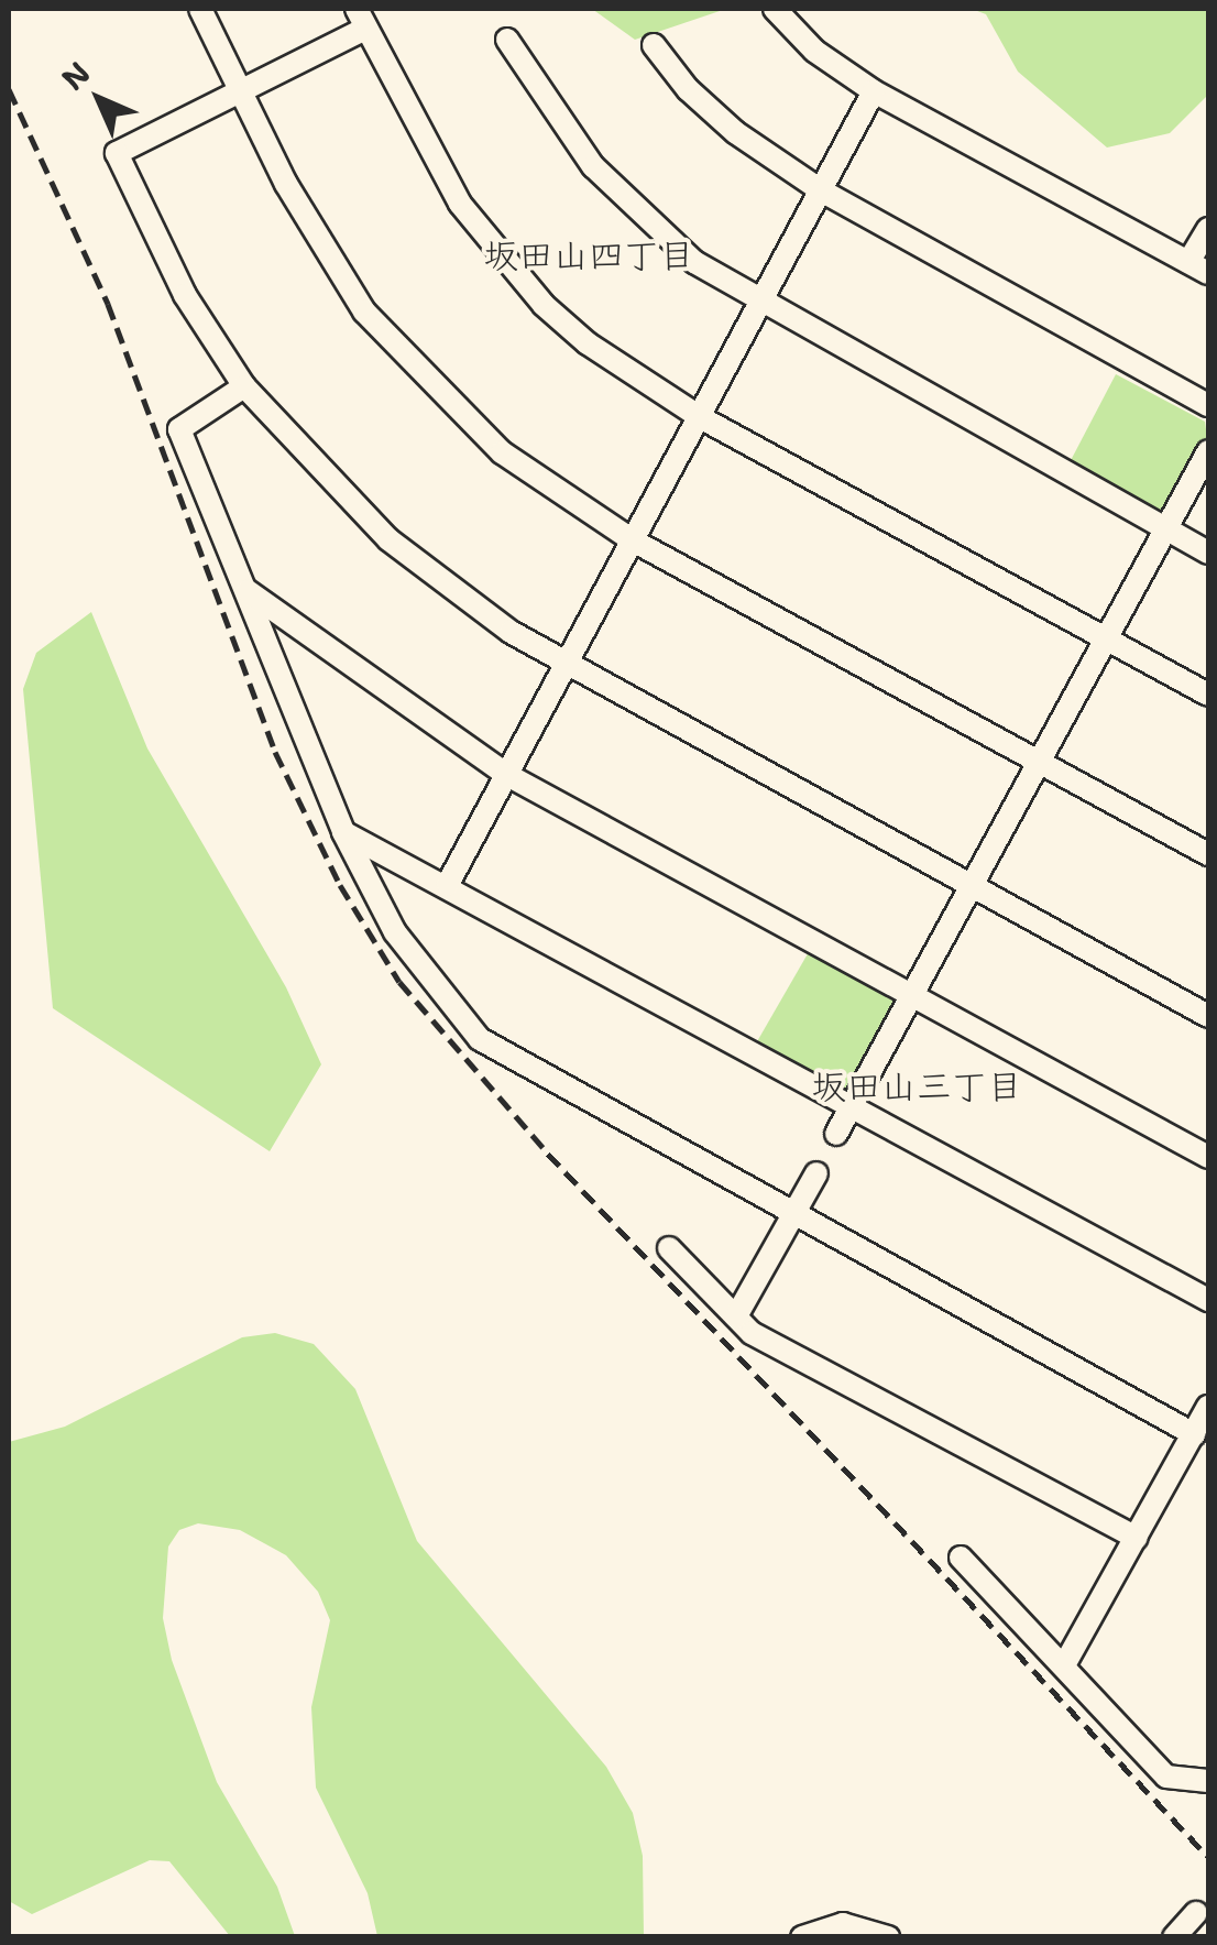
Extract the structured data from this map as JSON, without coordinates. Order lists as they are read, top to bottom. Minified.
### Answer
{"districts":["坂田山四丁目","坂田山三丁目"],"north":"top left"}
